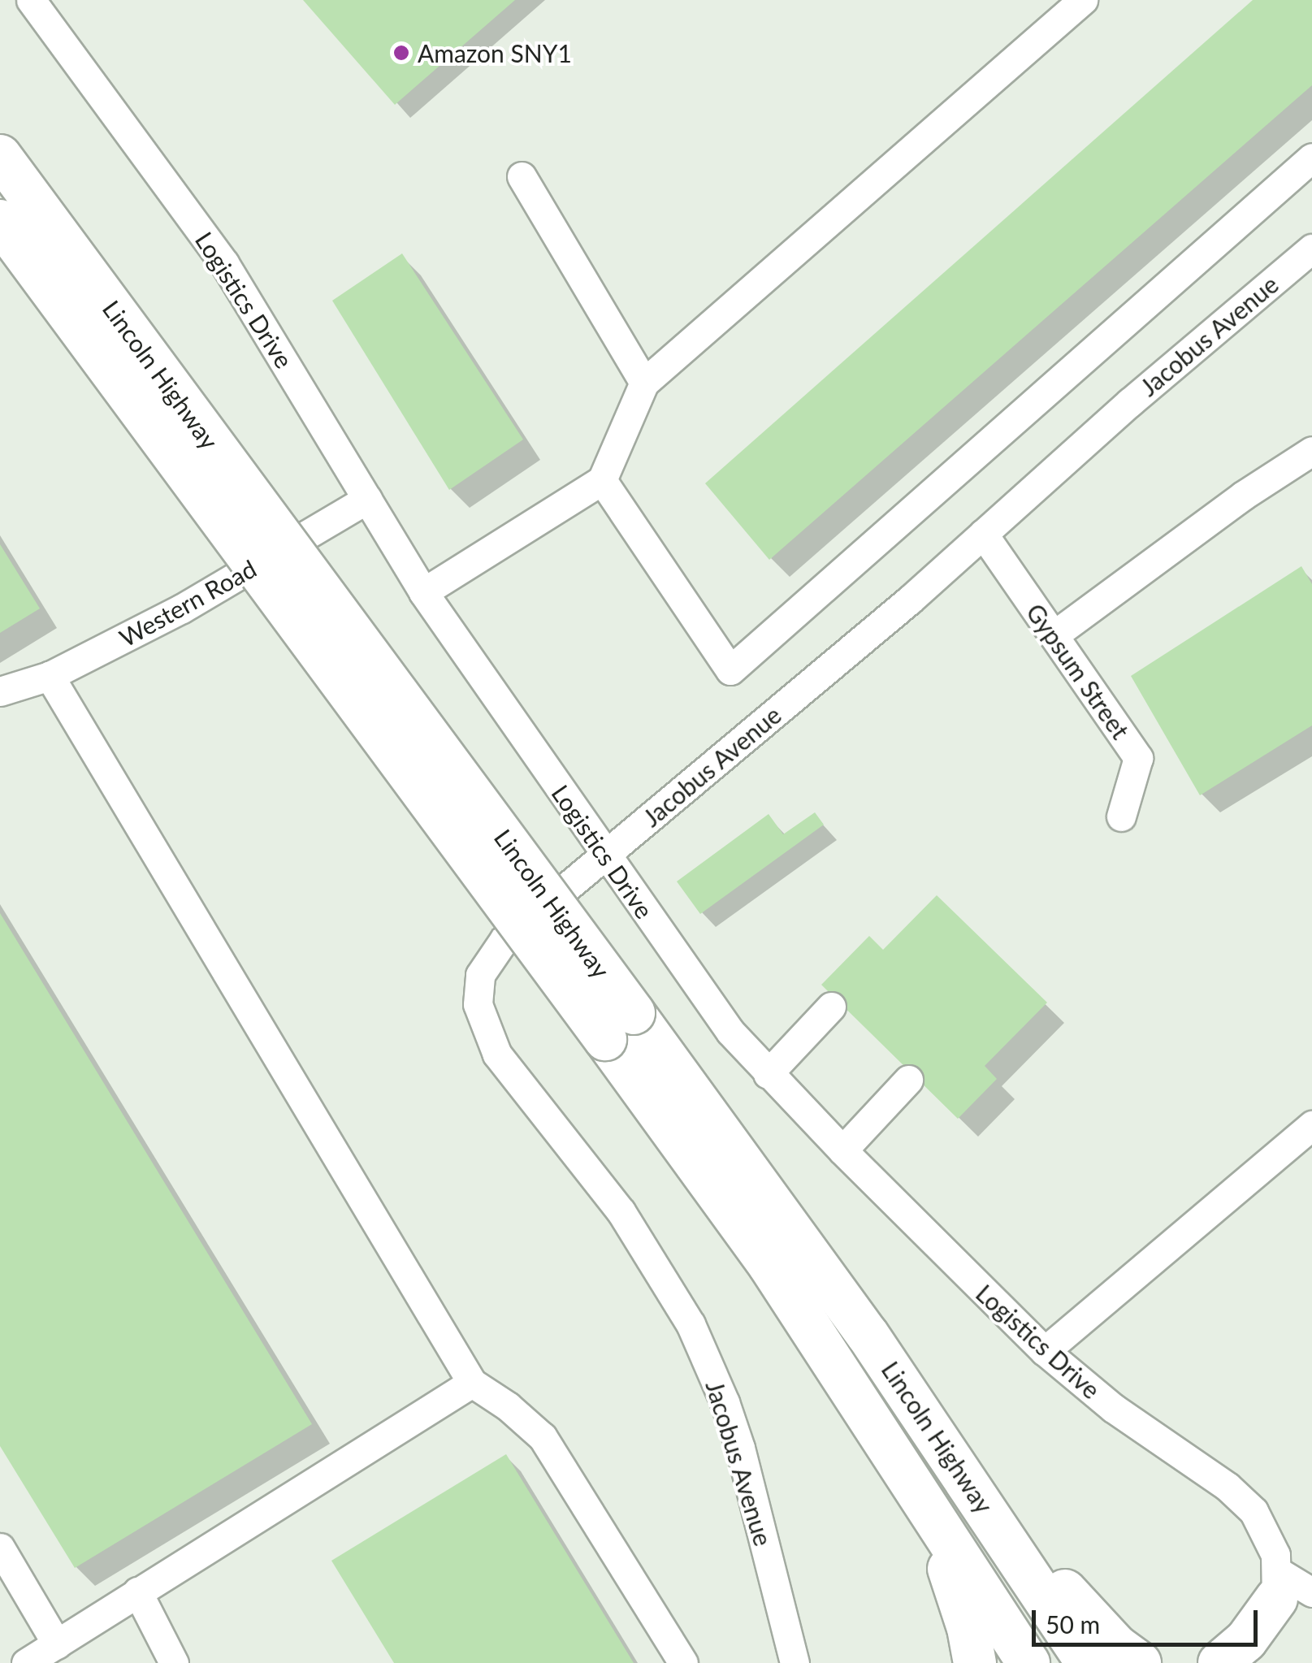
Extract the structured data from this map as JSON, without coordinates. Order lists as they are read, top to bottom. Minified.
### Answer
{"streets":{"highway":["Lincoln Highway"],"street":["Logistics Drive","Jacobus Avenue","Western Road","Gypsum Street"]},"crossings":[["Logistics Drive","Jacobus Avenue"],["Logistics Drive","Western Road"],["Jacobus Avenue","Gypsum Street"]],"places":["Amazon SNY1"],"scale_bar":"50 m"}
